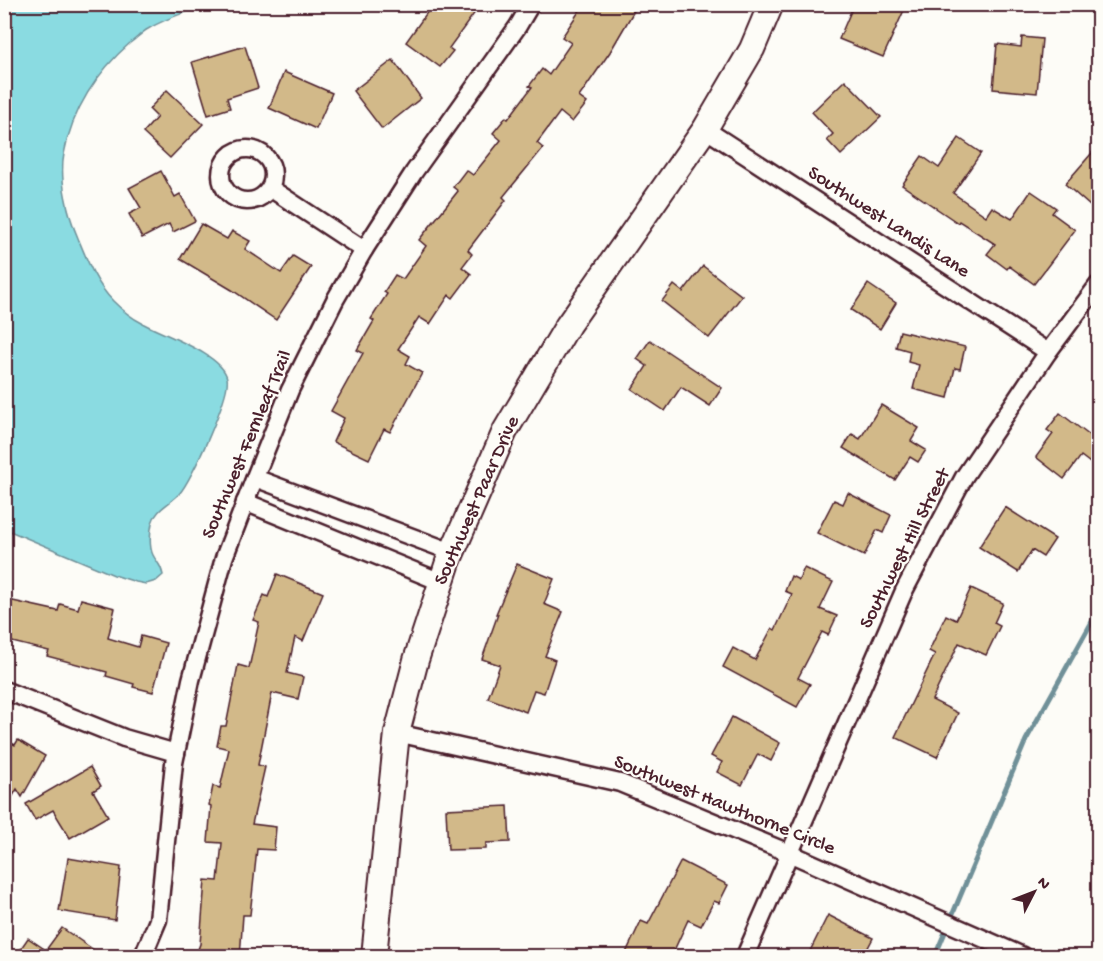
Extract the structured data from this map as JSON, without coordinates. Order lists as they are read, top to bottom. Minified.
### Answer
{"streets":{"street":["Southwest Landis Lane","Southwest Fernleaf Trail","Southwest Paar Drive","Southwest Hill Street","Southwest Hawthorne Circle"]},"crossings":[["Southwest Landis Lane","Southwest Paar Drive"],["Southwest Landis Lane","Southwest Hill Street"],["Southwest Paar Drive","Southwest Hawthorne Circle"],["Southwest Hill Street","Southwest Hawthorne Circle"]],"north":"top right"}
